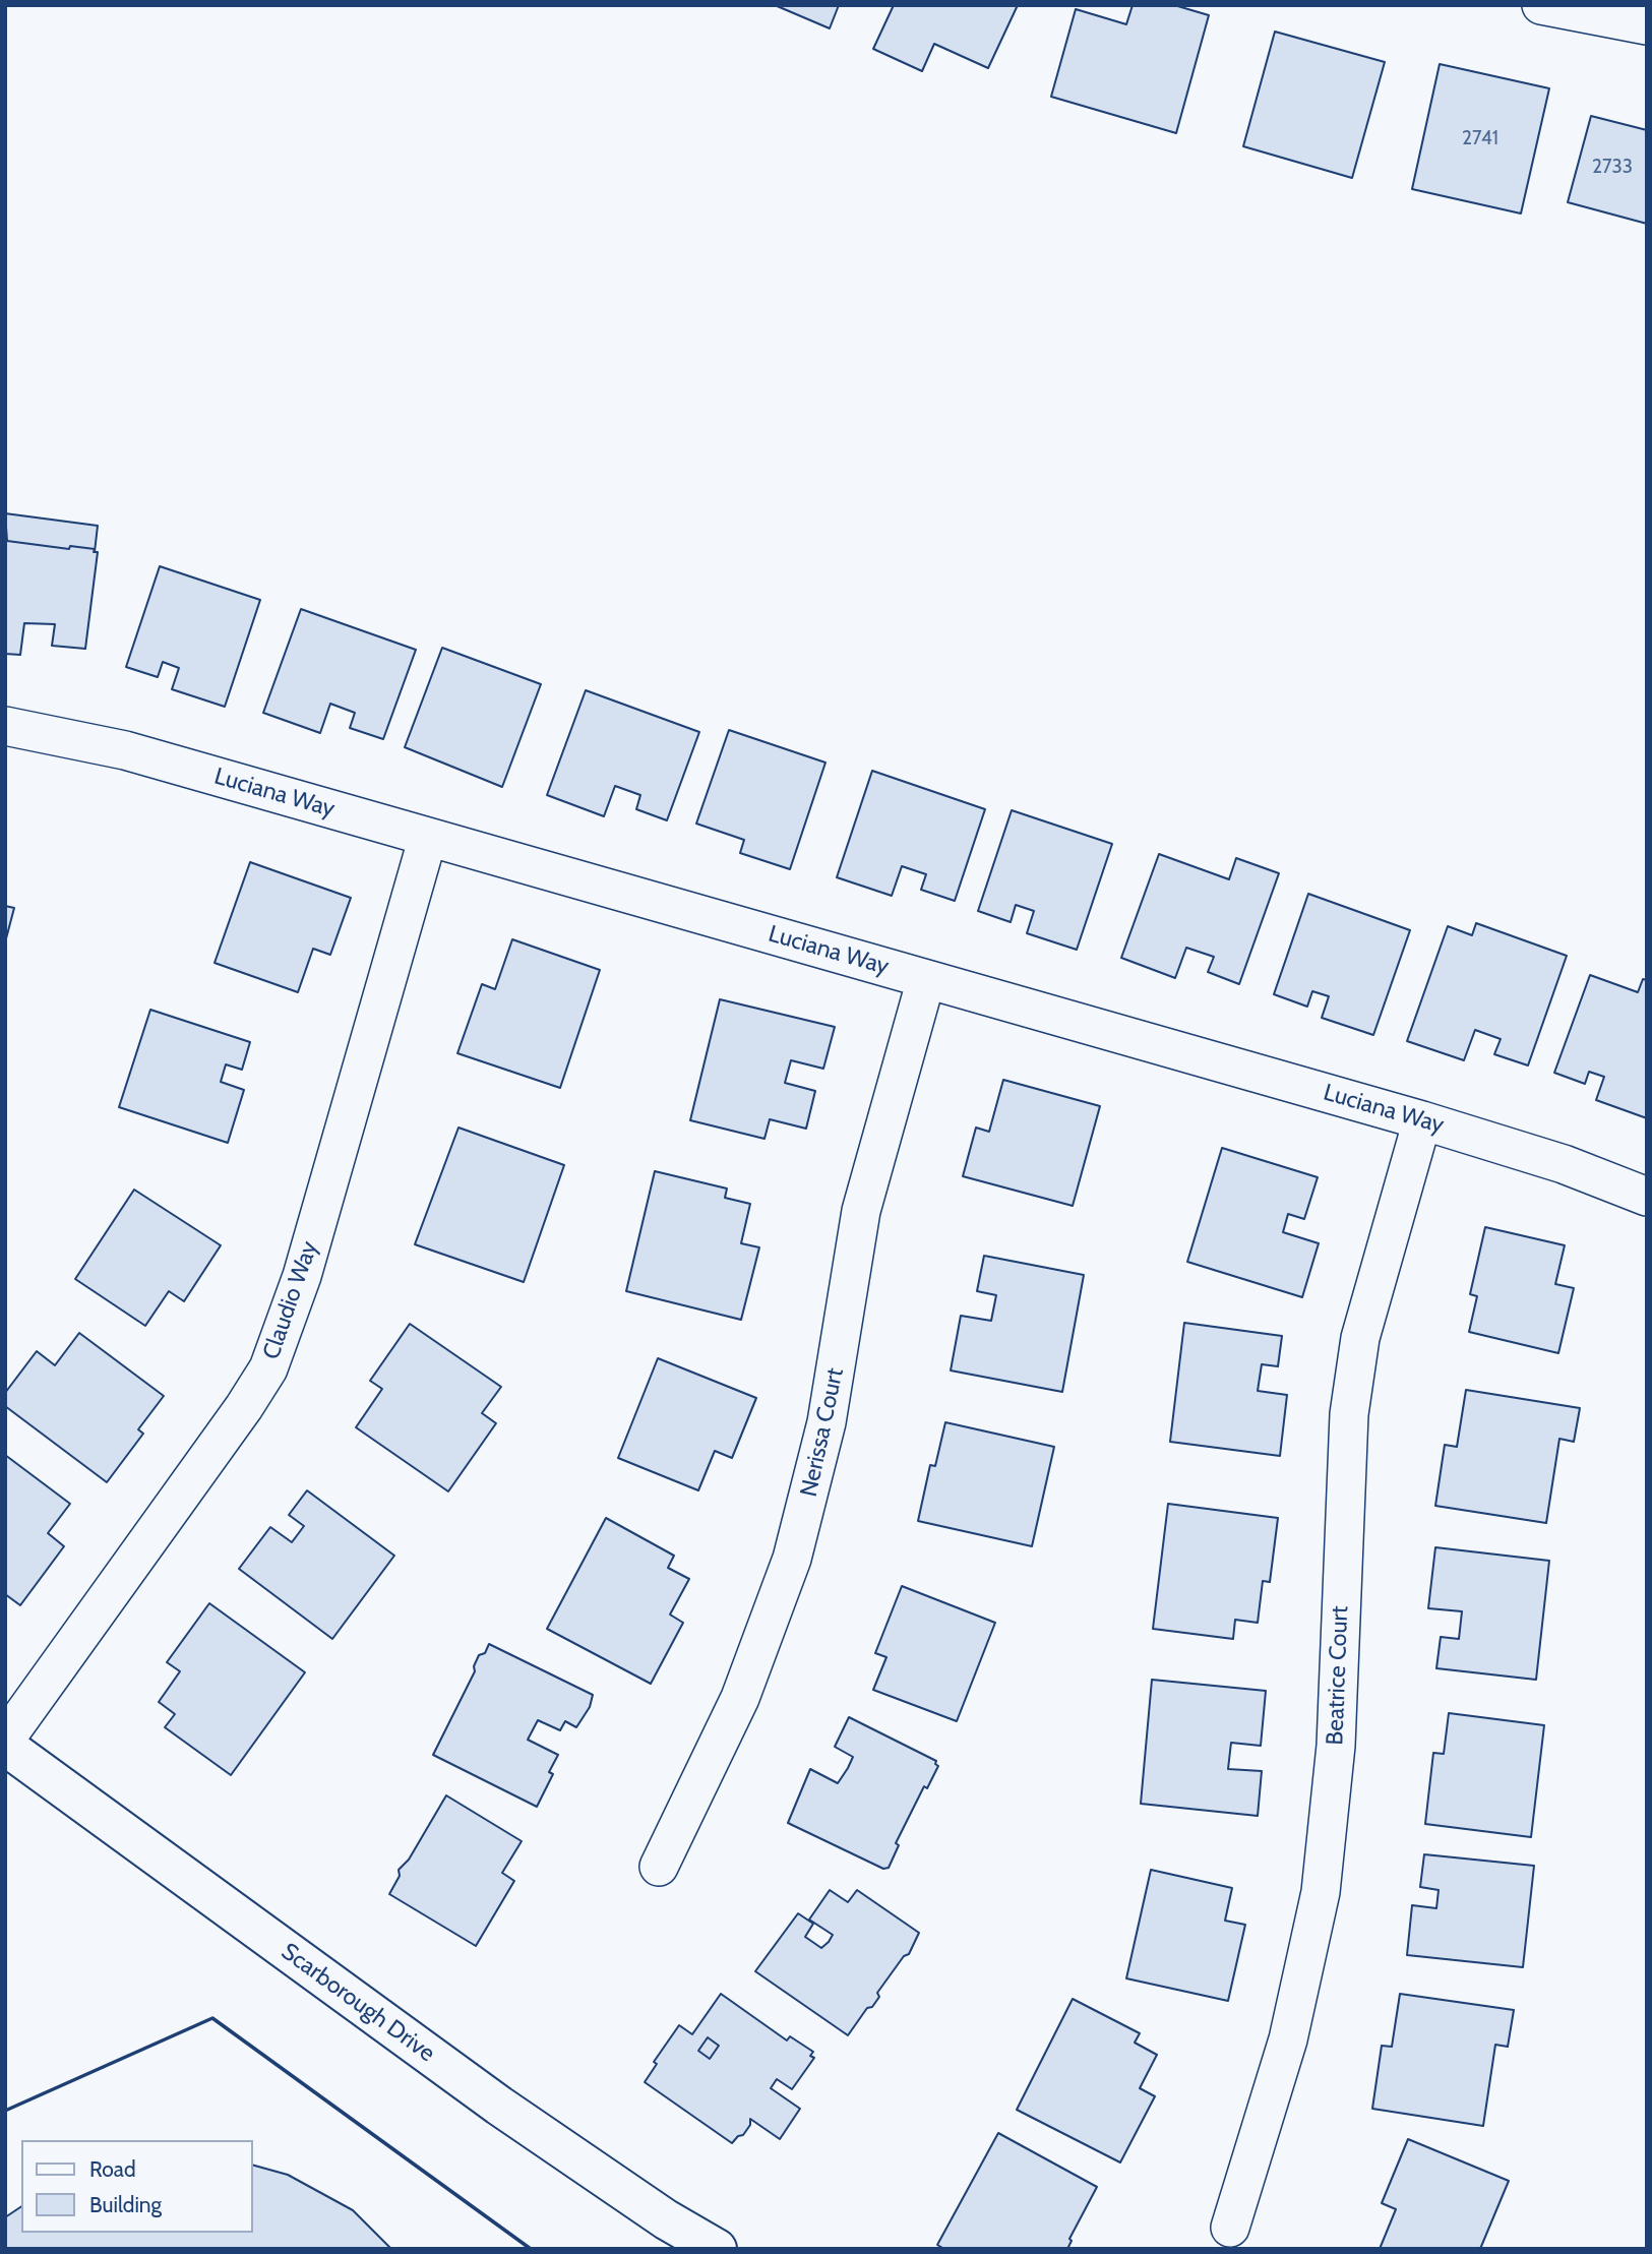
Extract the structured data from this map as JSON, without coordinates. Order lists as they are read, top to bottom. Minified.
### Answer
{"streets":{"street":["Luciana Way","Claudio Way","Nerissa Court","Beatrice Court","Scarborough Drive"]},"crossings":[["Luciana Way","Claudio Way"],["Luciana Way","Nerissa Court"],["Luciana Way","Beatrice Court"]],"house_numbers":["2741","2733"],"legend":["Road","Building"]}
